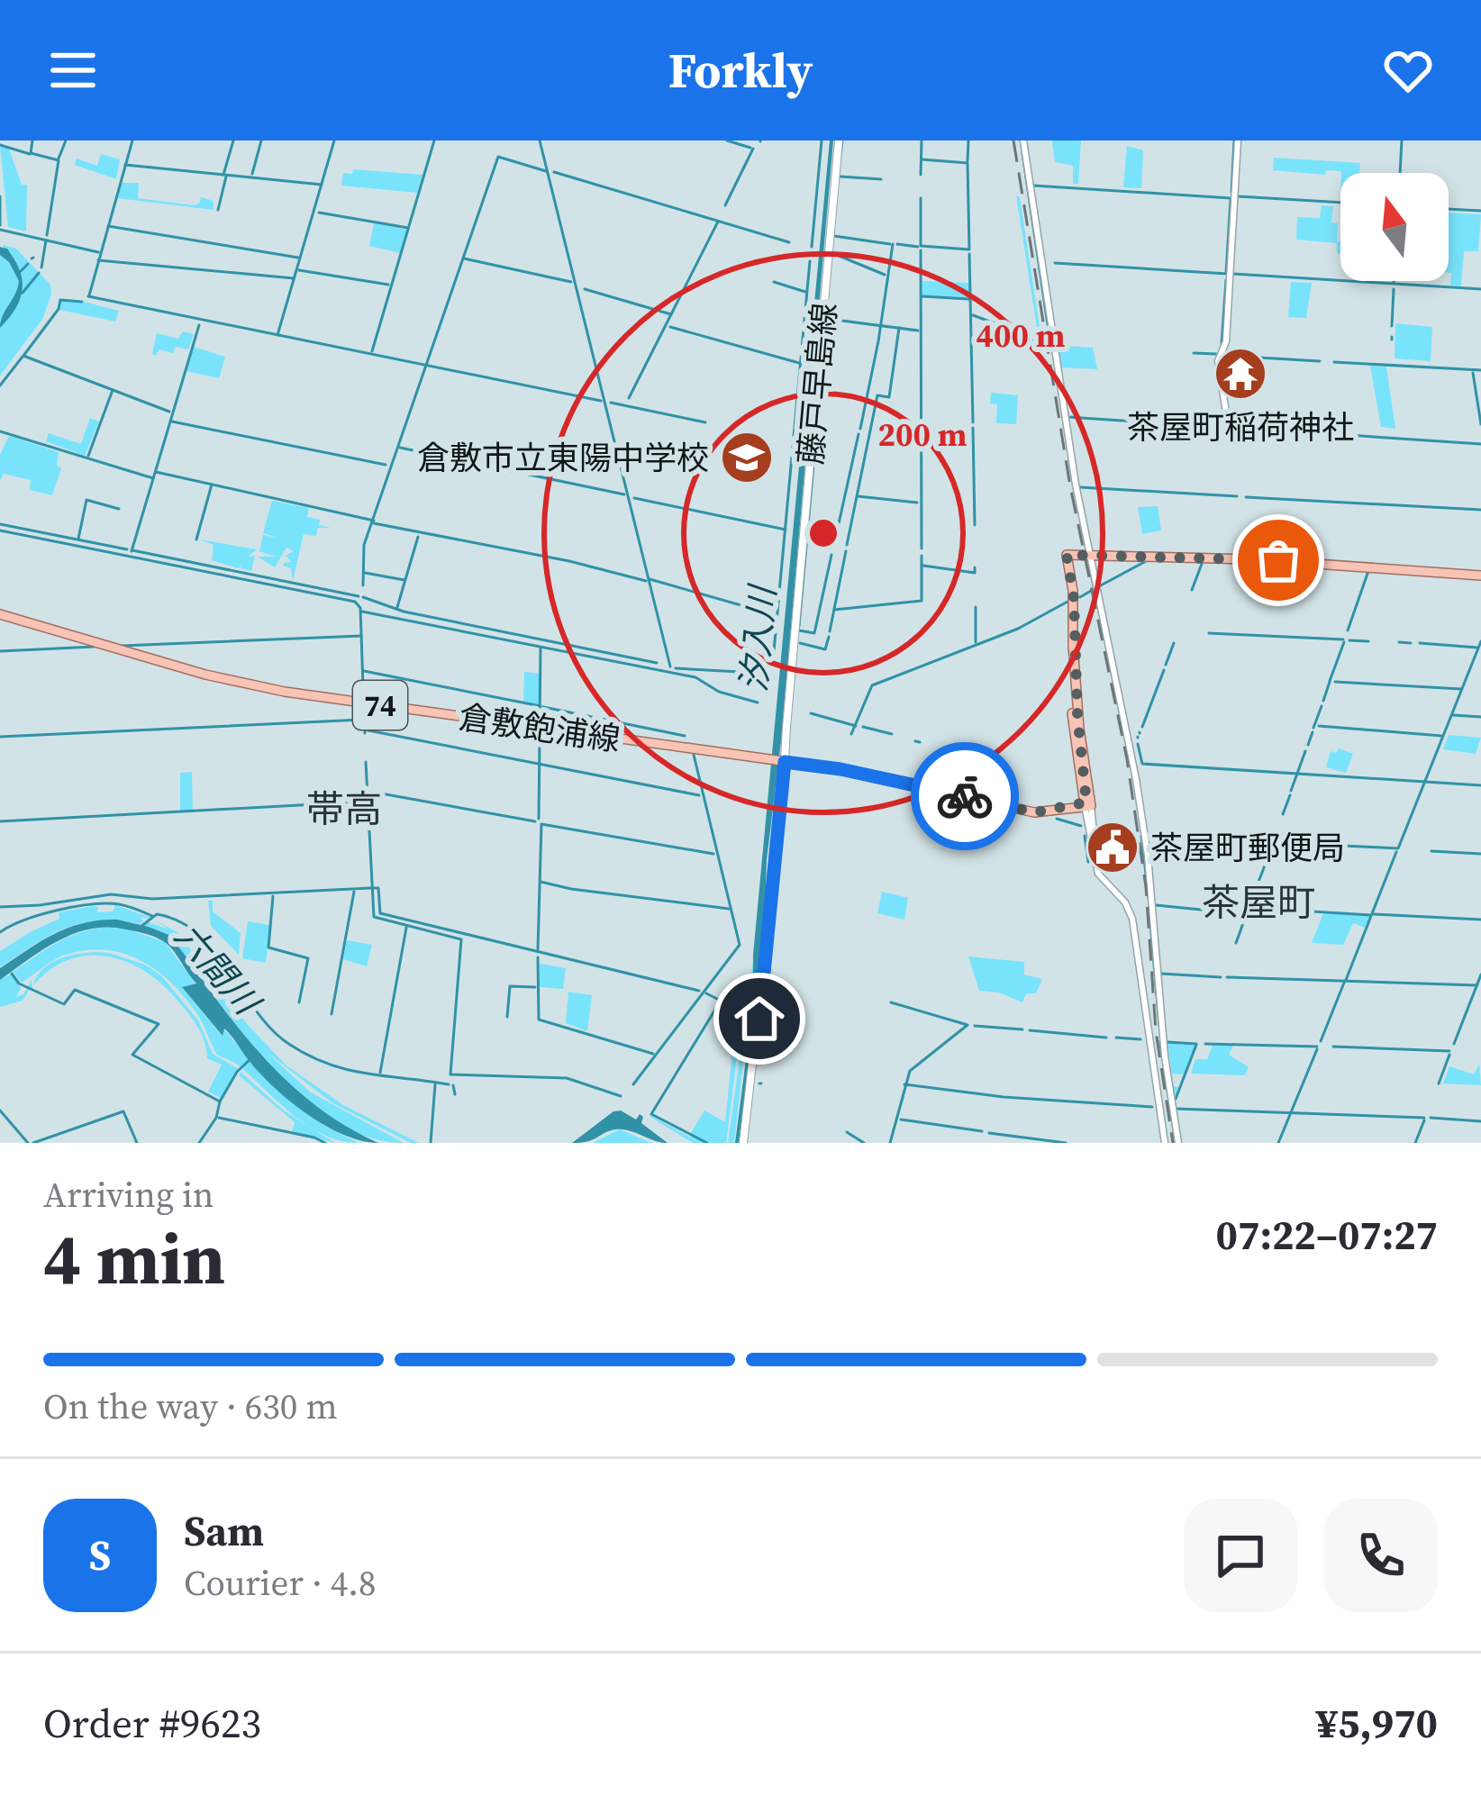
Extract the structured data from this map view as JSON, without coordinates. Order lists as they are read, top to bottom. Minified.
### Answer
{"streets":{"main road":["藤戸早島線","74","倉敷飽浦線"]},"crossings":[["藤戸早島線","倉敷飽浦線"]],"districts":["帯高","茶屋町"],"water":["汐入川","六間川"],"places":{"temple":["茶屋町稲荷神社"],"school or university":["倉敷市立東陽中学校"],"public building":["茶屋町郵便局"]},"north":"top","page":{"header":"Forkly","heading":["4 min","Arriving in","07:22–07:27"],"panel":["Sam","Courier · 4.8","Order #9623","¥5,970"],"bar":"On the way · 630 m","round":"S"},"rings":["400 m","200 m"]}
